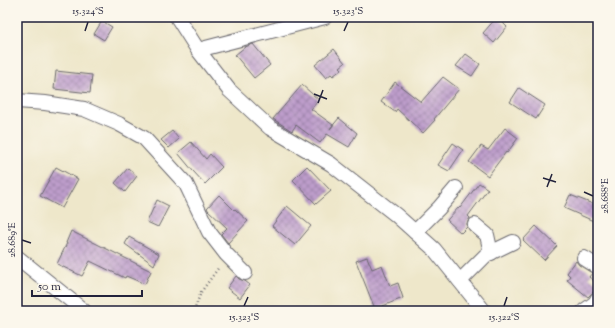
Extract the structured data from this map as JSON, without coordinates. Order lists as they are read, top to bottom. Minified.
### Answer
{"scale_bar":"50 m","coordinates":["15.324°S","15.323°S","28.688°E","28.689°E","15.322°S"]}
